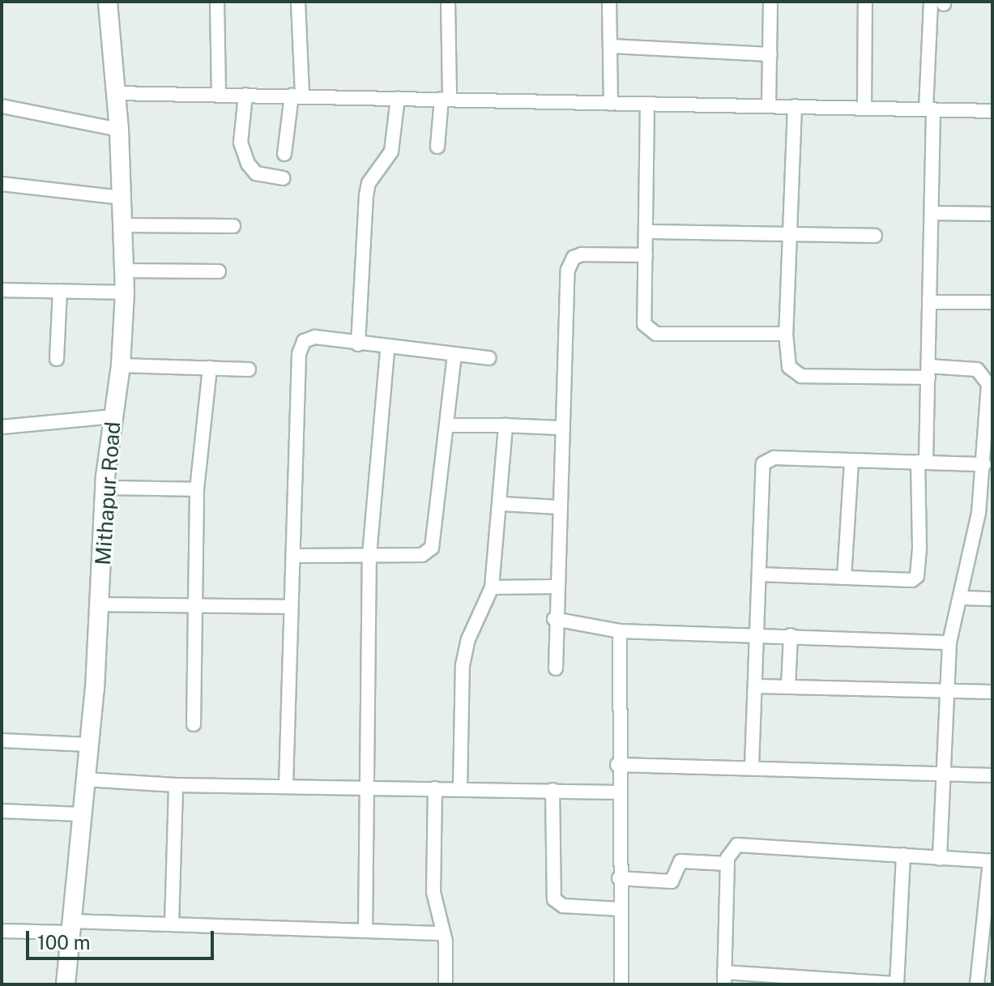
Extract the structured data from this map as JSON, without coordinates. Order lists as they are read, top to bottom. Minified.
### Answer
{"streets":{"street":["Mithapur Road"]},"scale_bar":"100 m"}
